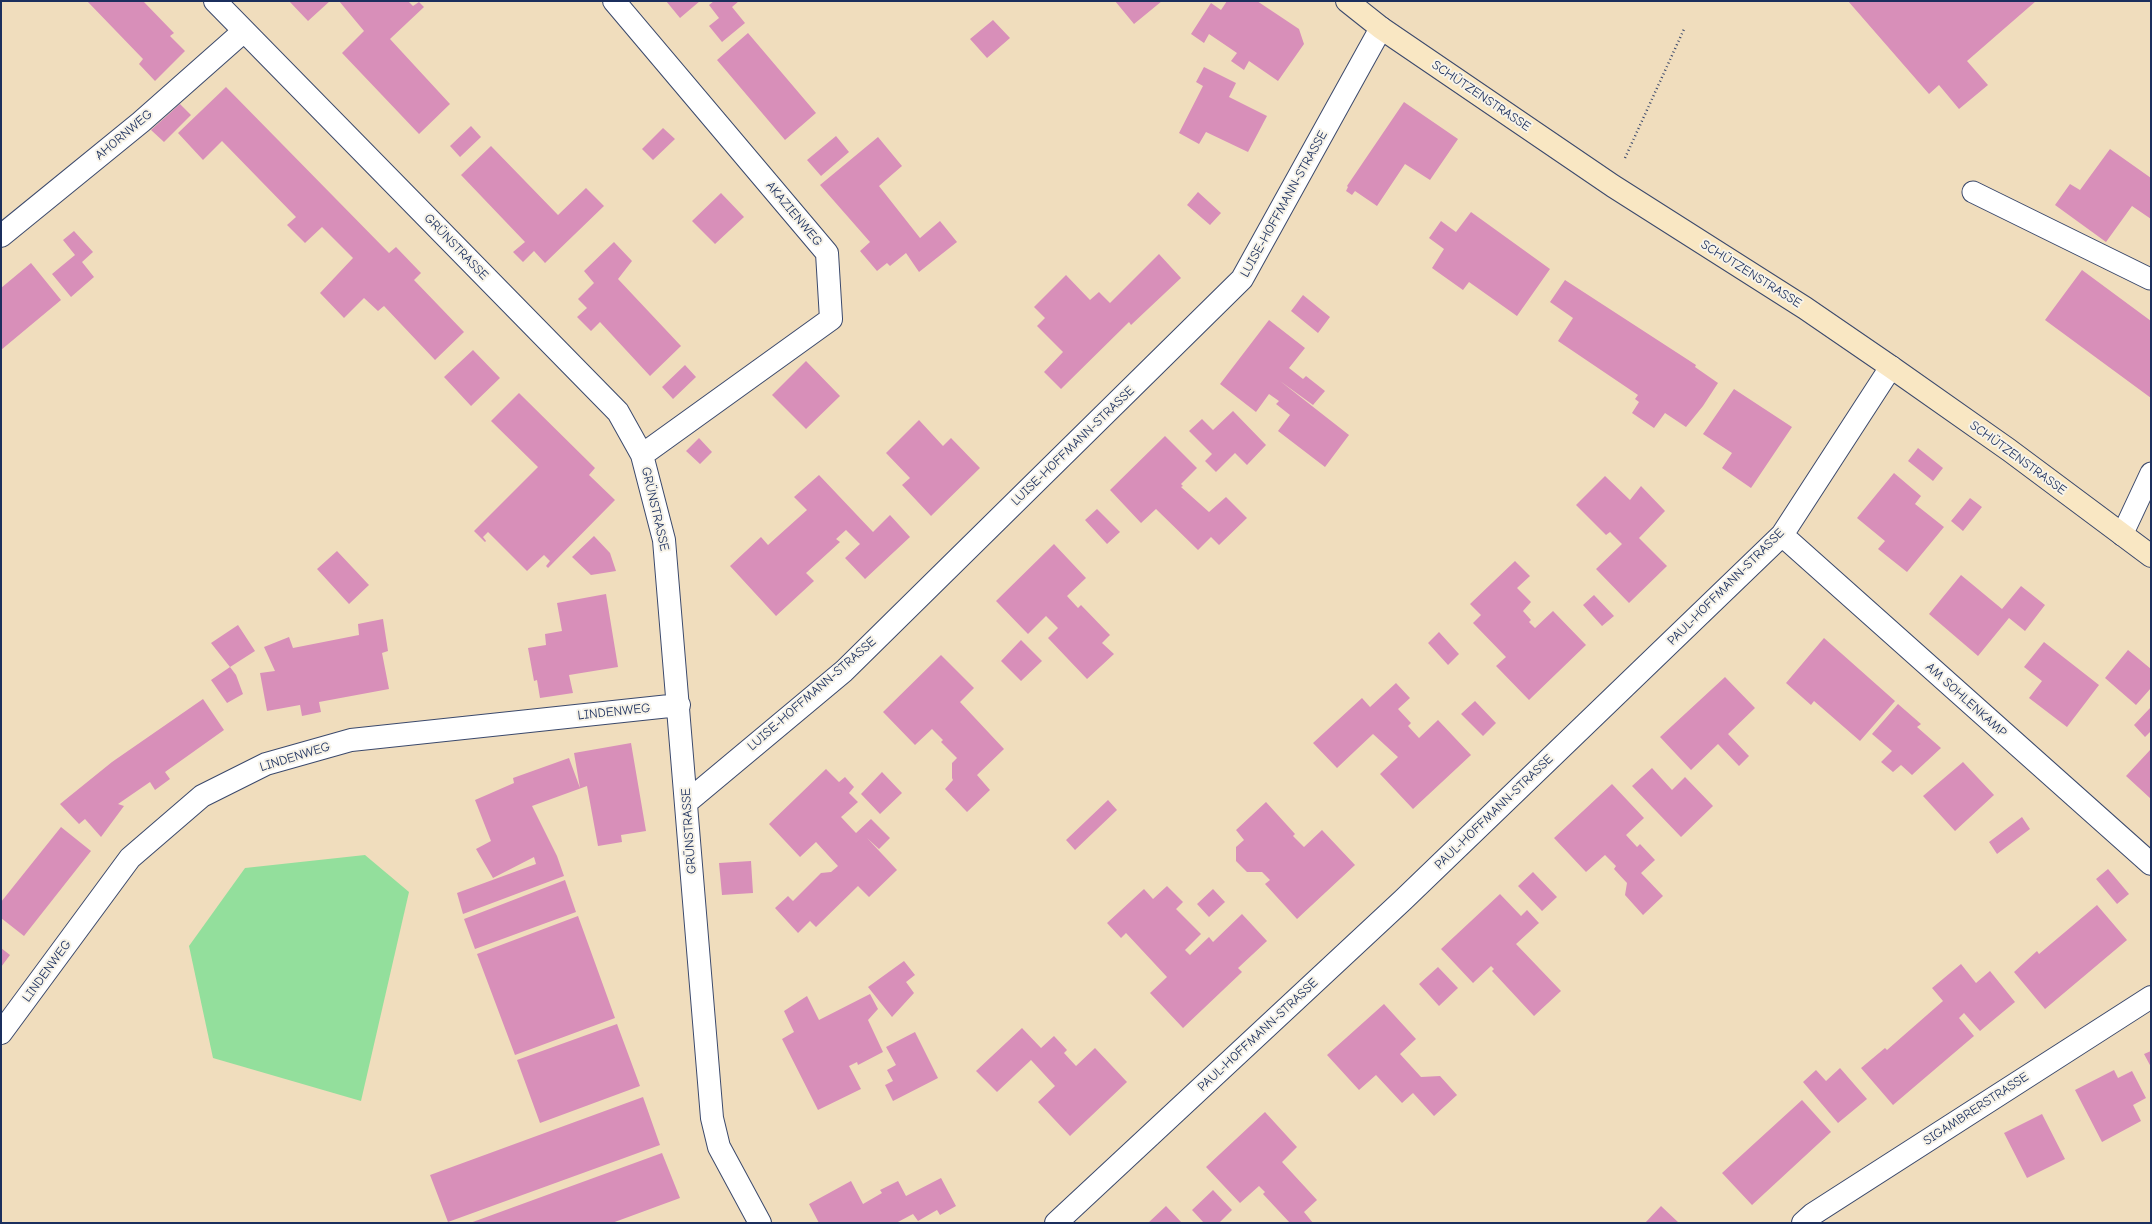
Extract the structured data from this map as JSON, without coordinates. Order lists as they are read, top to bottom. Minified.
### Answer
{"streets":{"main road":["SCHÜTZENSTRASSE"],"street":["AHORNWEG","LUISE-HOFFMANN-STRASSE","AKAZIENWEG","GRÜNSTRASSE","PAUL-HOFFMANN-STRASSE","AM SOHLENKAMP","LINDENWEG","SIGAMBRERSTRASSE"]},"crossings":[["SCHÜTZENSTRASSE","LUISE-HOFFMANN-STRASSE"],["SCHÜTZENSTRASSE","PAUL-HOFFMANN-STRASSE"],["AHORNWEG","GRÜNSTRASSE"],["LUISE-HOFFMANN-STRASSE","GRÜNSTRASSE"],["AKAZIENWEG","GRÜNSTRASSE"],["GRÜNSTRASSE","LINDENWEG"],["PAUL-HOFFMANN-STRASSE","AM SOHLENKAMP"]]}
